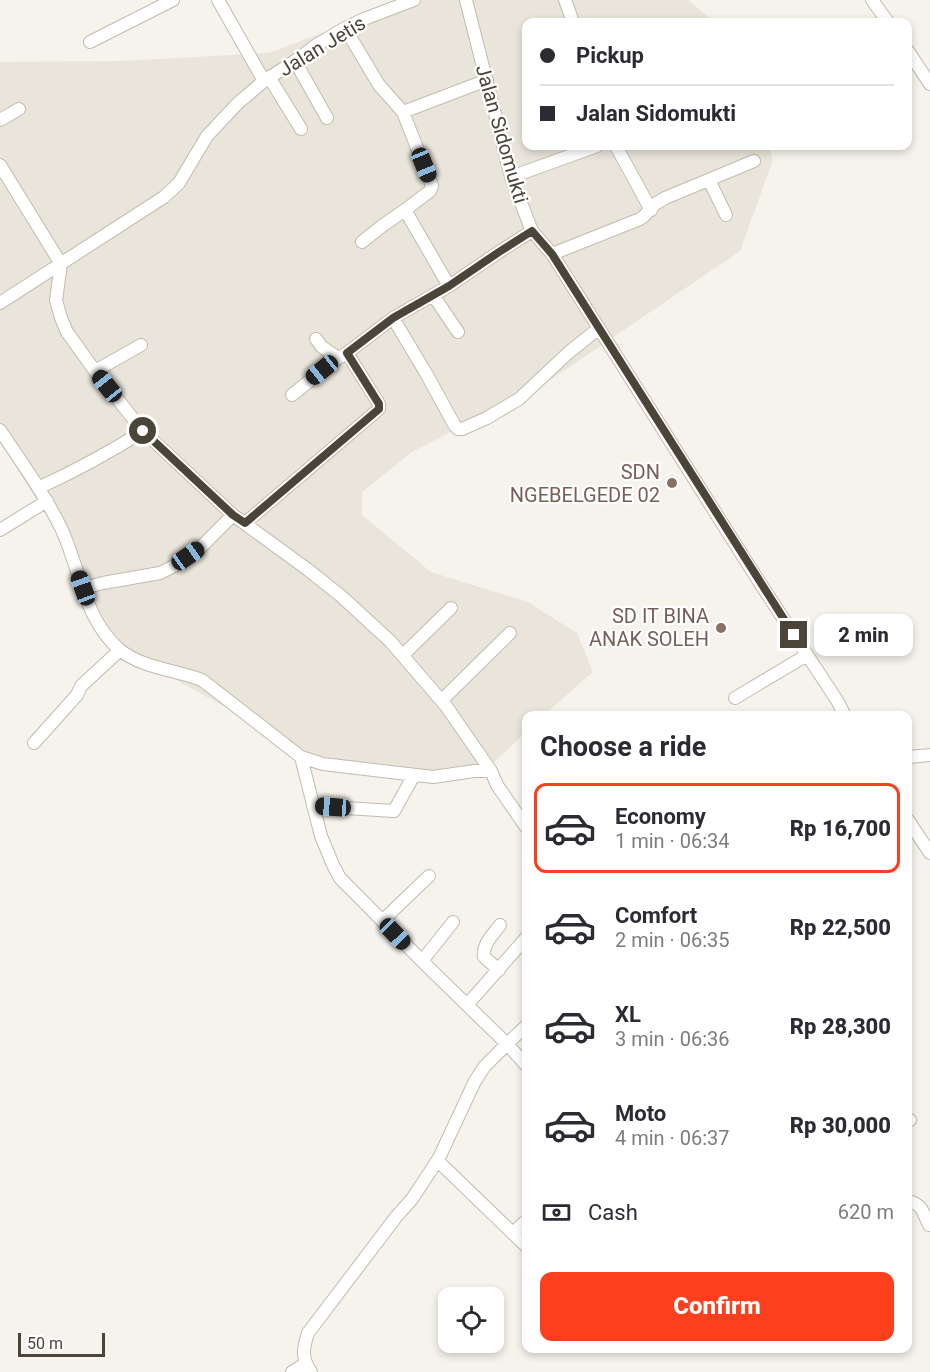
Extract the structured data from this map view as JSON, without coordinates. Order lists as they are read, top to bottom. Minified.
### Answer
{"streets":{"street":["Jalan Jetis","Jalan Sidomukti"]},"places":["SDN NGEBELGEDE 02","SD IT BINA ANAK SOLEH"],"scale_bar":"50 m","page":{"banner":["Pickup","Jalan Sidomukti"],"bubble":"2 min","heading":"Choose a ride","list":[{"name":"Economy","note":"1 min · 06:34","value":"Rp 16,700"},{"name":"Comfort","note":"2 min · 06:35","value":"Rp 22,500"},{"name":"XL","note":"3 min · 06:36","value":"Rp 28,300"},{"name":"Moto","note":"4 min · 06:37","value":"Rp 30,000"}],"pay":["Cash","620 m"],"buttons":"Confirm","scale":"50 m"}}
